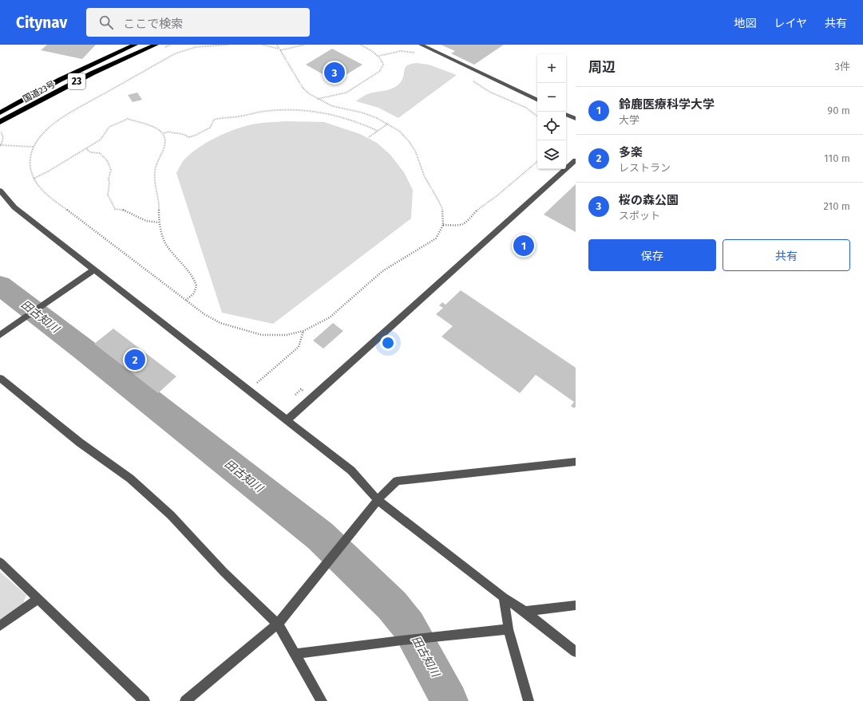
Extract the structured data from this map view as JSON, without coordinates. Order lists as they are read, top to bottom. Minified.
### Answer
{"streets":{"highway":["23","国道23号"]},"water":["田古知川"],"page":{"header":"Citynav","search":"ここで検索","nav":["地図","レイヤ","共有"],"heading":["周辺","3件"],"map_buttons":["+","−"],"pins":["3","1","2"],"list":[{"mark":"1","name":"鈴鹿医療科学大学","note":"大学","value":"90 m"},{"mark":"2","name":"多楽","note":"レストラン","value":"110 m"},{"mark":"3","name":"桜の森公園","note":"スポット","value":"210 m"}],"buttons":["保存","共有"]}}
